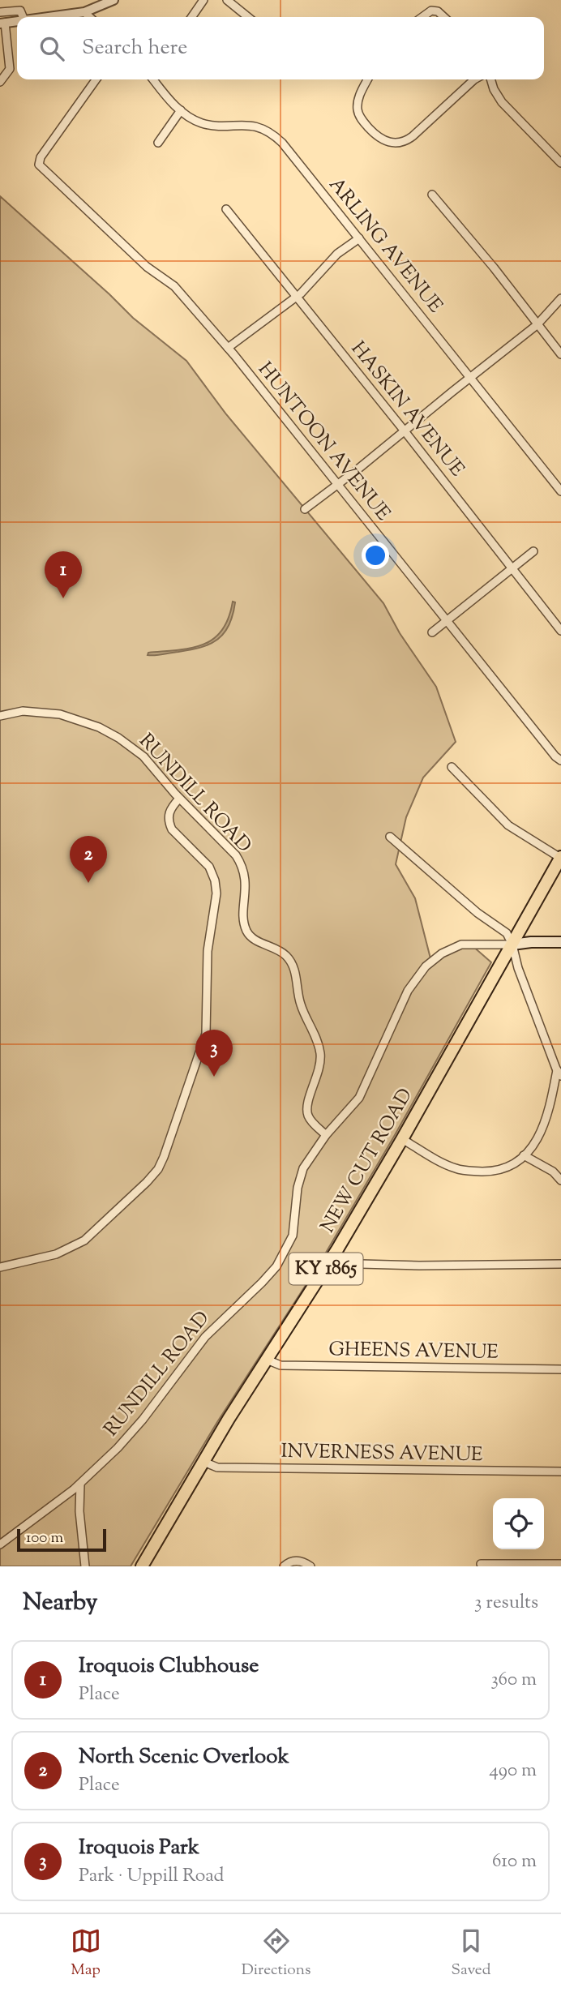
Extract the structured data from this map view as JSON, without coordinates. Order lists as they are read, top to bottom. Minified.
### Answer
{"streets":{"main road":["NEW CUT ROAD","KY 1865"],"street":["ARLING AVENUE","HASKIN AVENUE","HUNTOON AVENUE","RUNDILL ROAD","GHEENS AVENUE","INVERNESS AVENUE"]},"crossings":[["NEW CUT ROAD","KY 1865"],["NEW CUT ROAD","GHEENS AVENUE"],["NEW CUT ROAD","INVERNESS AVENUE"]],"scale_bar":"100 m","page":{"search":"Search here","pins":["1","2","3"],"scale":"100 m","heading":["Nearby","3 results"],"list":[{"mark":"1","name":"Iroquois Clubhouse","note":"Place","value":"360 m"},{"mark":"2","name":"North Scenic Overlook","note":"Place","value":"490 m"},{"mark":"3","name":"Iroquois Park","note":"Park · Uppill Road","value":"610 m"}],"nav":["Map","Directions","Saved"]}}
